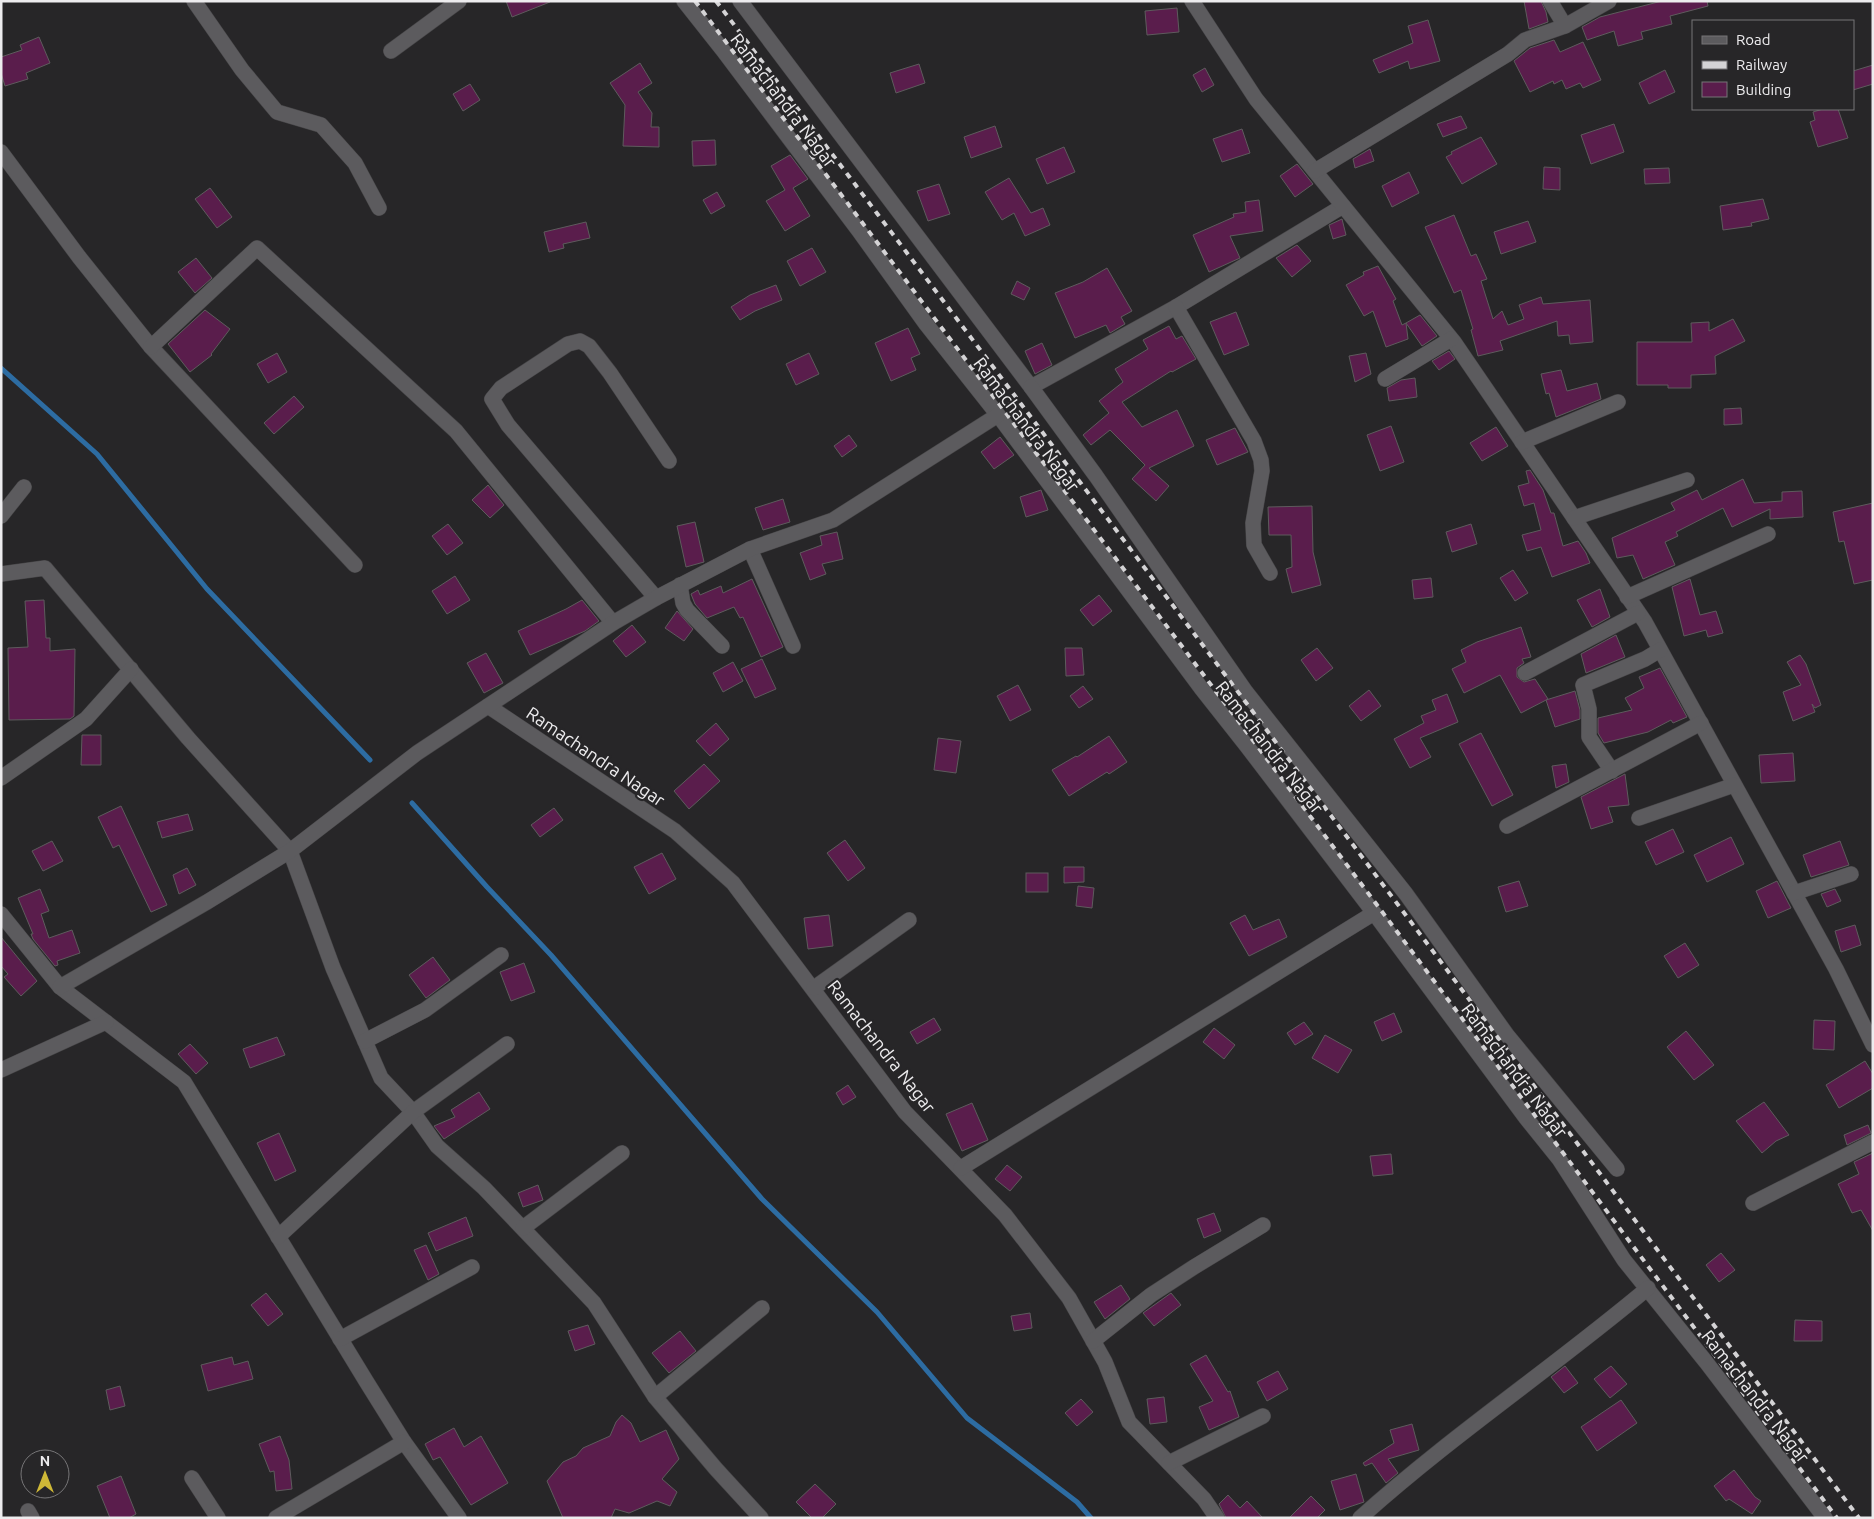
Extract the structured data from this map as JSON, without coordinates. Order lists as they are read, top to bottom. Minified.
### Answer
{"streets":{"street":["Ramachandra Nagar"]},"legend":["Road","Railway","Building"],"north":"top"}
